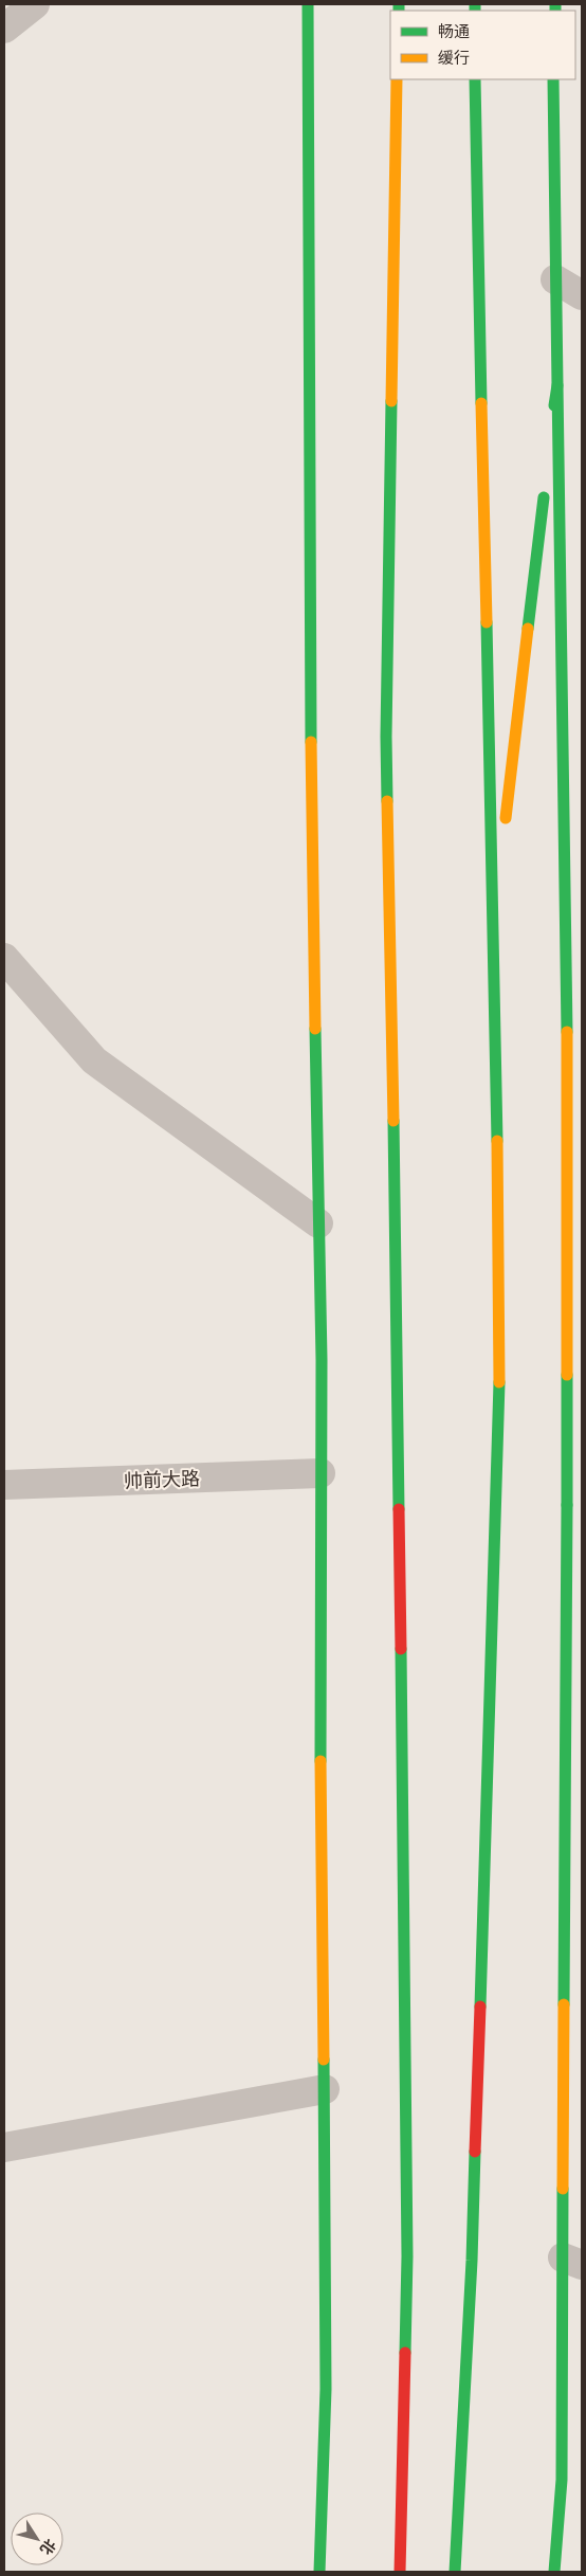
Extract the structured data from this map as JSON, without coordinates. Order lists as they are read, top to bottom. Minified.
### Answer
{"streets":{"street":["帅前大路"]},"legend":["畅通","缓行"],"north":"bottom right"}
